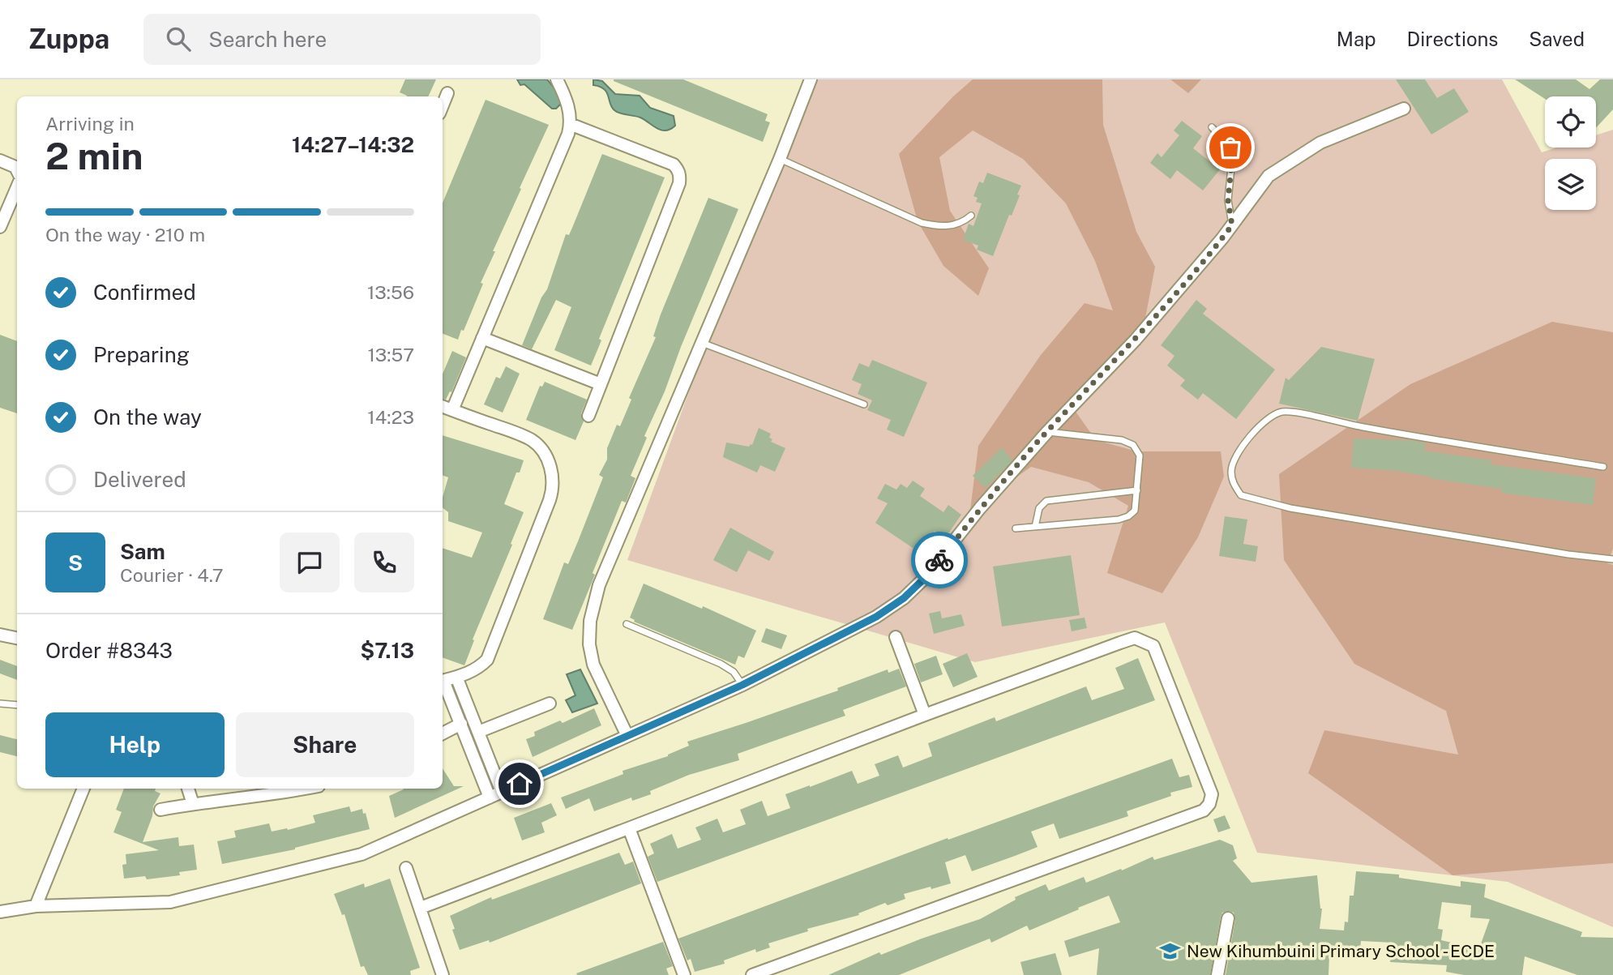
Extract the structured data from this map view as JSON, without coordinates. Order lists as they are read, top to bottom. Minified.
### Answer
{"places":{"school or university":["New Kihumbuini Primary School - ECDE"]},"page":{"header":"Zuppa","search":"Search here","nav":["Map","Directions","Saved"],"heading":["2 min","Arriving in","14:27–14:32"],"panel":["Sam","Courier · 4.7","Order #8343","$7.13"],"bar":"On the way · 210 m","list":[["Confirmed","13:56"],["Preparing","13:57"],["On the way","14:23"],"Delivered"],"round":"S","buttons":["Help","Share"]}}
